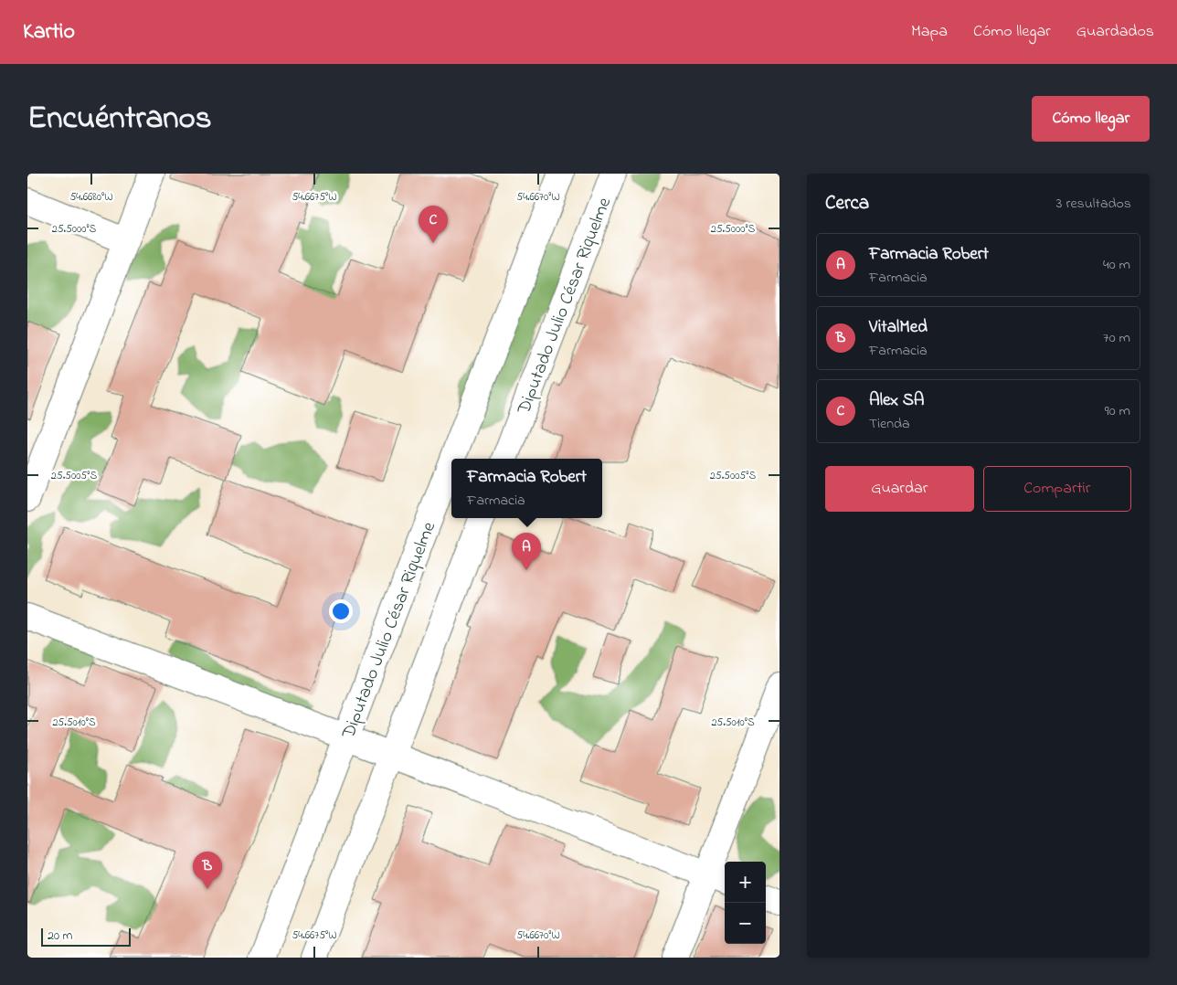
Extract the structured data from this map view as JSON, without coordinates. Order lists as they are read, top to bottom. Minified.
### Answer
{"streets":{"street":["Diputado Julio César Riquelme"]},"scale_bar":"20 m","page":{"header":"Kartio","nav":["Mapa","Cómo llegar","Guardados"],"title":"Encuéntranos","buttons":["Cómo llegar",["Guardar","Compartir"]],"heading":["Cerca","3 resultados"],"pins":["C","A","B"],"list":[{"mark":"A","name":"Farmacia Robert","note":"Farmacia","value":"40 m"},{"mark":"B","name":"VitalMed","note":"Farmacia","value":"70 m"},{"mark":"C","name":"Alex SA","note":"Tienda","value":"90 m"}],"popup":["Farmacia Robert","Farmacia"],"map_buttons":["+","−"],"scale":"20 m"},"coordinates":["54.6680°W","54.6675°W","54.6670°W","25.5000°S","25.5005°S","25.5010°S"]}
